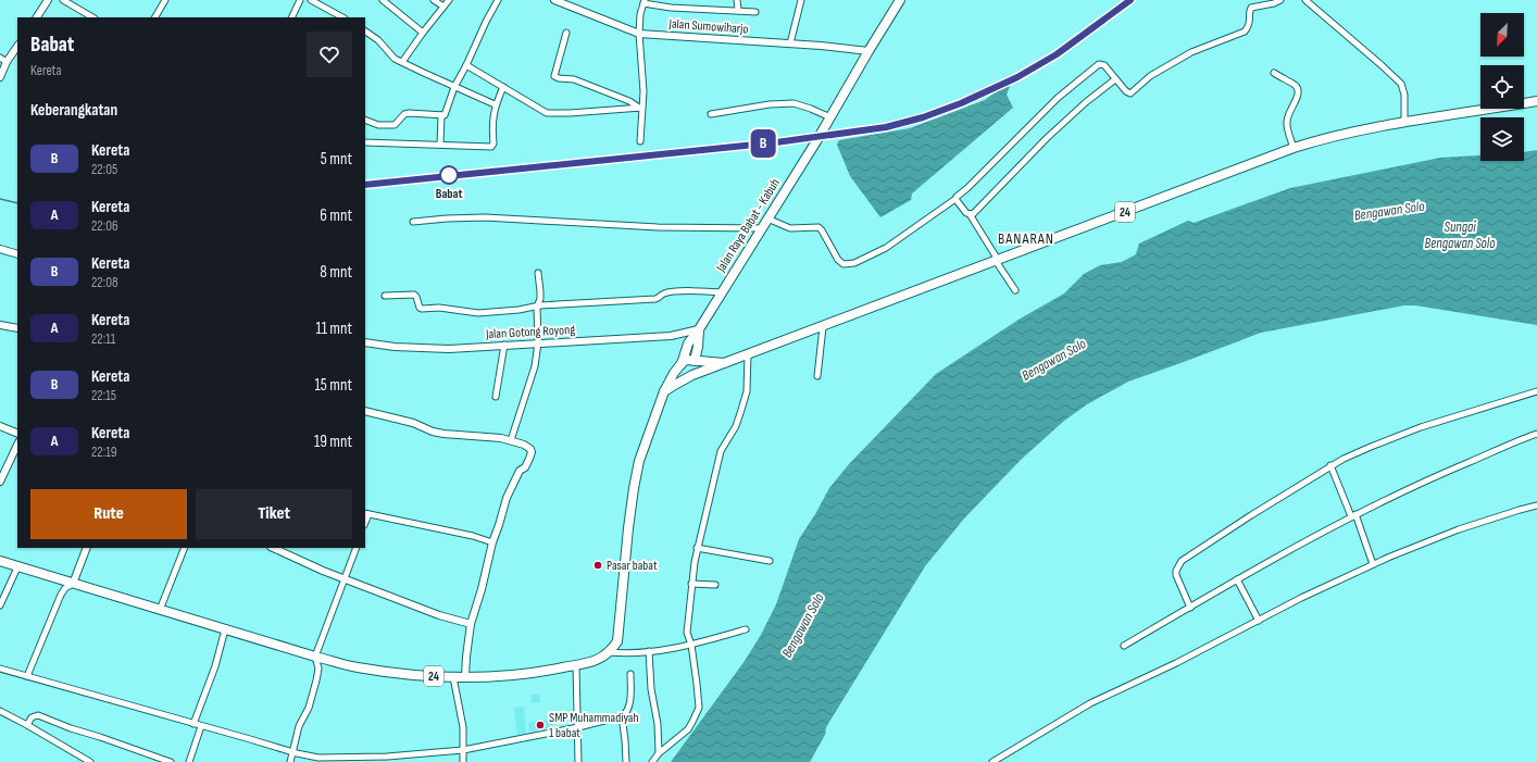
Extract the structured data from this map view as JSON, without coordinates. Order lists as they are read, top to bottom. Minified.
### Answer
{"streets":{"main road":["24","Jalan Raya Babat - Kabuh"],"street":["Jalan Sumowiharjo","Jalan Gotong Royong"]},"crossings":[["Jalan Sumowiharjo","Jalan Raya Babat - Kabuh"],["24","Jalan Raya Babat - Kabuh"],["Jalan Raya Babat - Kabuh","Jalan Gotong Royong"]],"districts":["BANARAN"],"water":["Bengawan Solo","Sungai Bengawan Solo"],"places":["Babat","Pasar babat","SMP Muhammadiyah 1 babat"],"north":"bottom left","page":{"on_map":"B","heading":[["Babat","Kereta"],"Keberangkatan"],"list":[{"mark":"B","name":"Kereta","note":"22:05","value":"5 mnt"},{"mark":"A","name":"Kereta","note":"22:06","value":"6 mnt"},{"mark":"B","name":"Kereta","note":"22:08","value":"8 mnt"},{"mark":"A","name":"Kereta","note":"22:11","value":"11 mnt"},{"mark":"B","name":"Kereta","note":"22:15","value":"15 mnt"},{"mark":"A","name":"Kereta","note":"22:19","value":"19 mnt"}],"buttons":["Rute","Tiket"]}}
